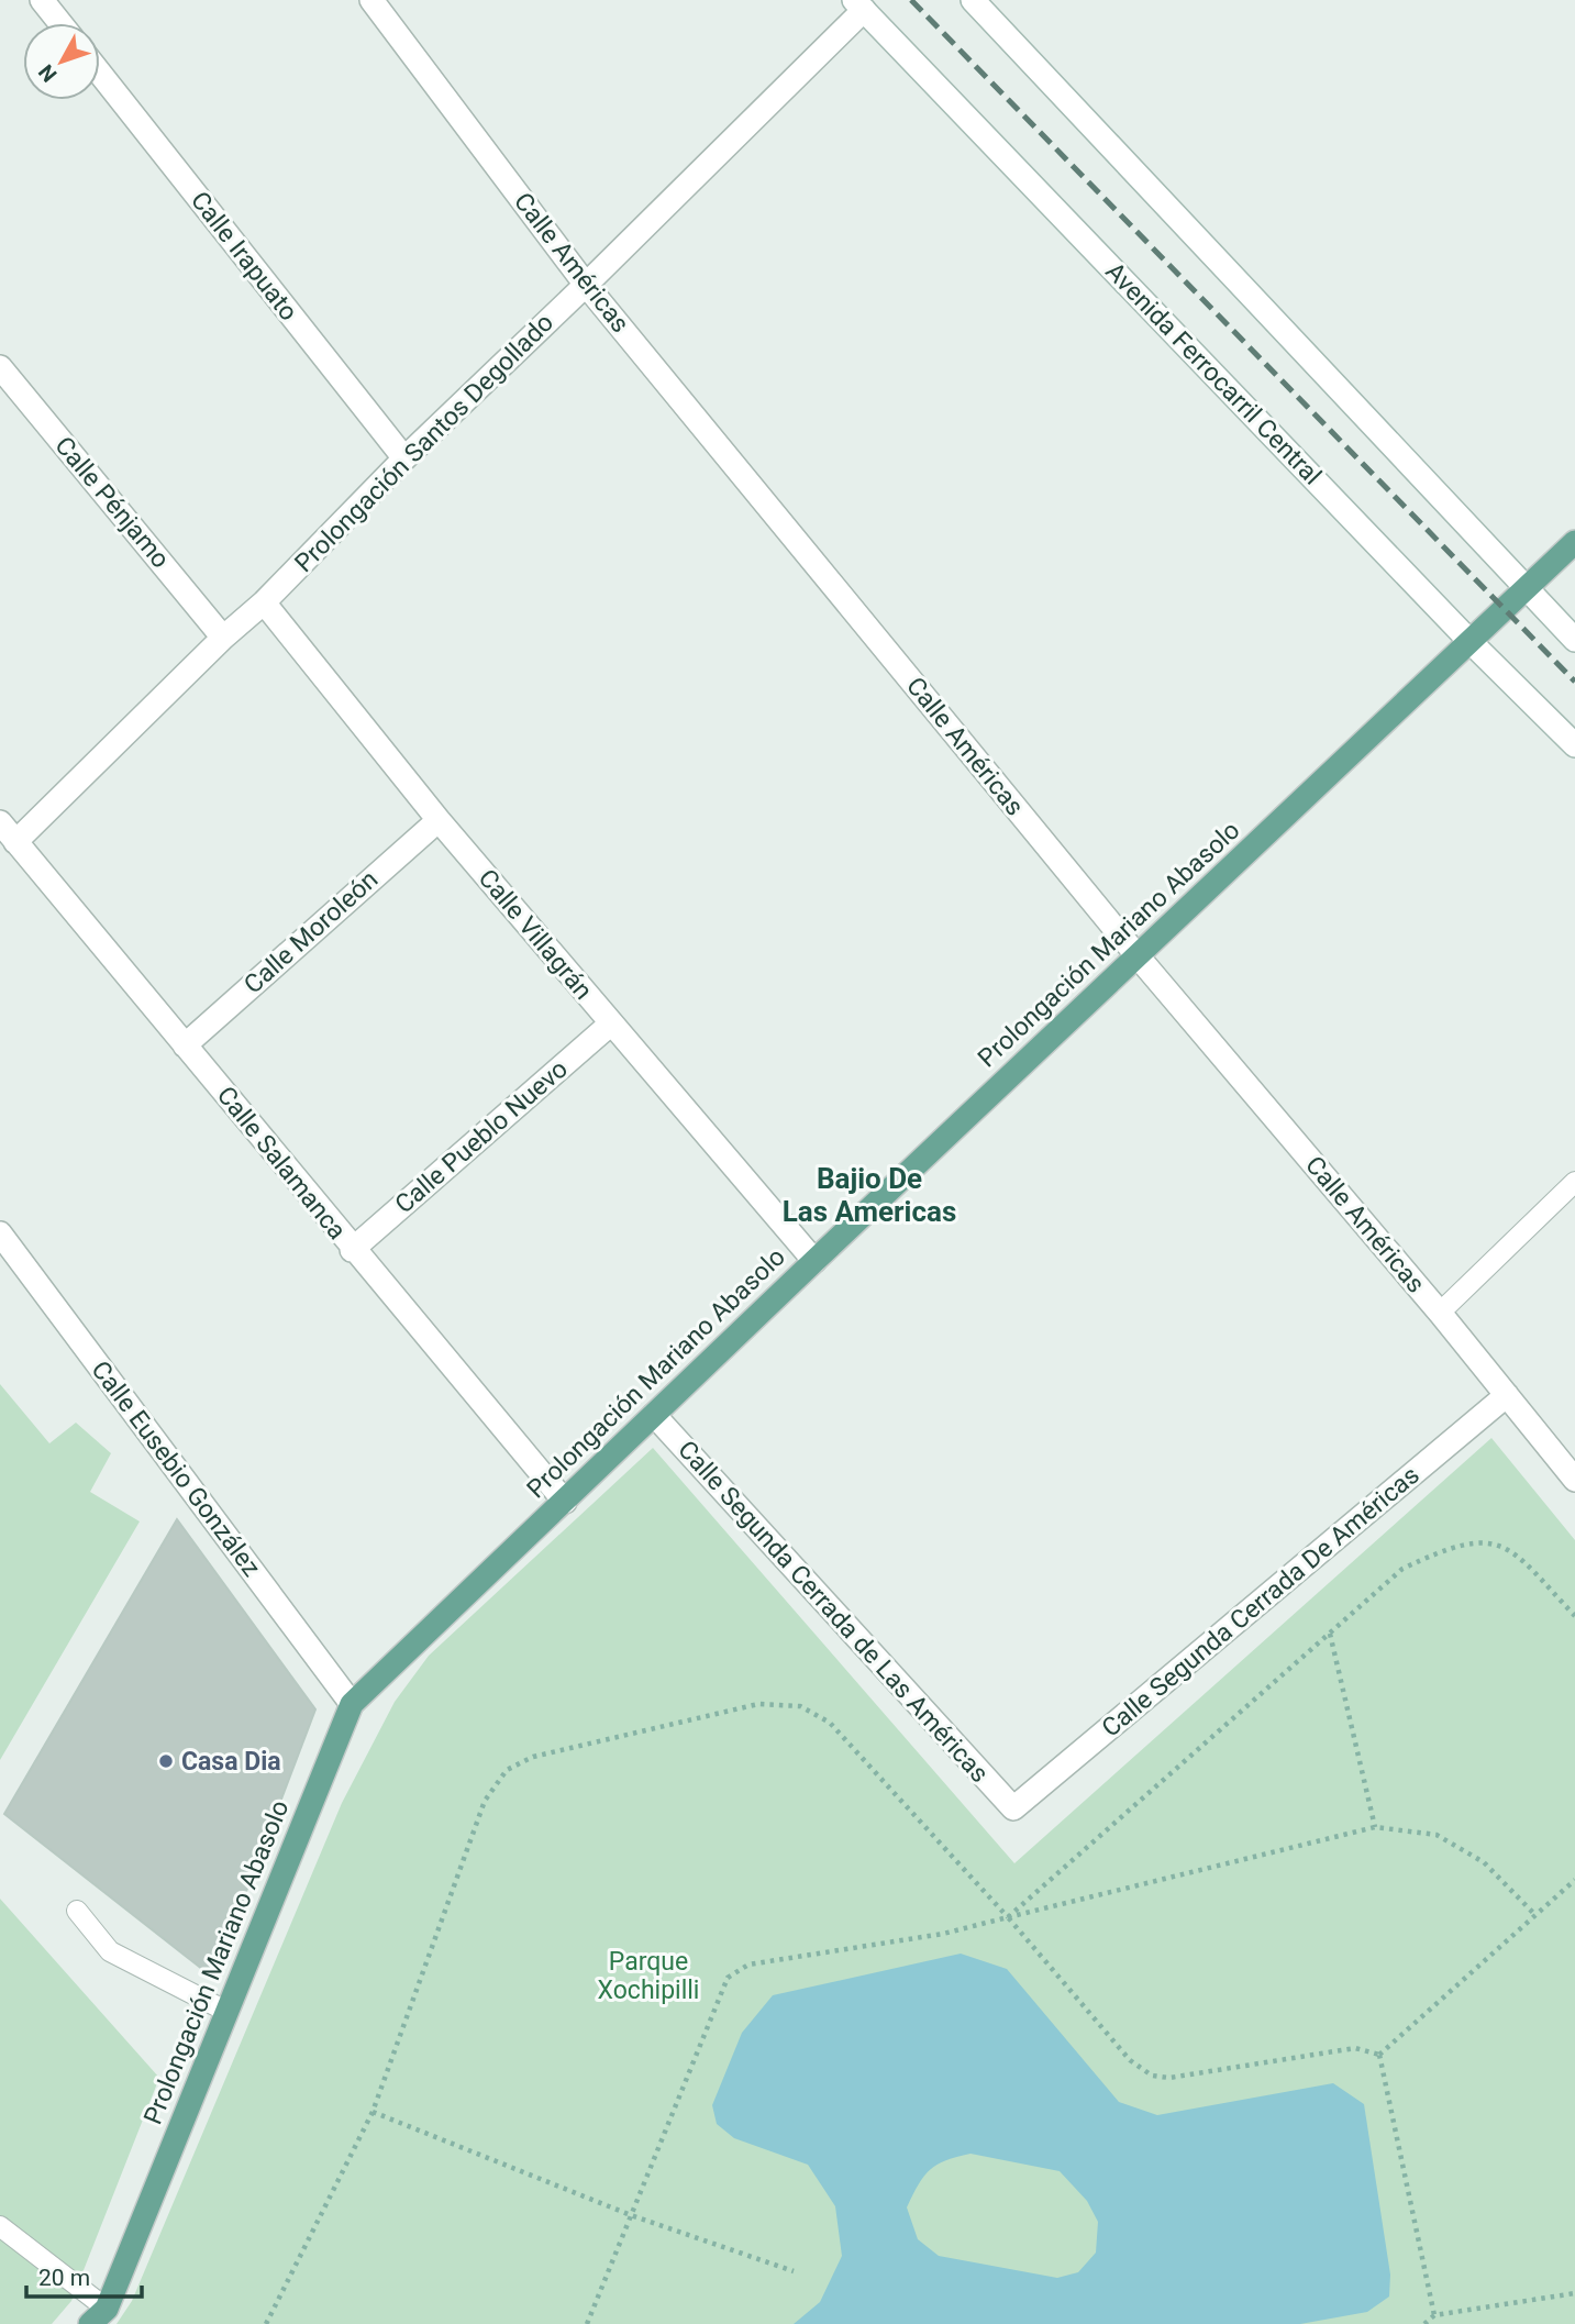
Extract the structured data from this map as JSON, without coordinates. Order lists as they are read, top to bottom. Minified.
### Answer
{"streets":{"main road":["Prolongación Mariano Abasolo"],"street":["Calle Irapuato","Calle Américas","Avenida Ferrocarril Central","Prolongación Santos Degollado","Calle Pénjamo","Calle Moroleón","Calle Villagrán","Calle Pueblo Nuevo","Calle Salamanca","Calle Eusebio González","Calle Segunda Cerrada De Américas","Calle Segunda Cerrada de Las Américas"]},"crossings":[["Calle Irapuato","Prolongación Santos Degollado"],["Calle Américas","Prolongación Santos Degollado"],["Calle Américas","Prolongación Mariano Abasolo"],["Calle Américas","Calle Segunda Cerrada De Américas"],["Avenida Ferrocarril Central","Prolongación Santos Degollado"],["Avenida Ferrocarril Central","Prolongación Mariano Abasolo"],["Prolongación Santos Degollado","Calle Pénjamo"],["Prolongación Santos Degollado","Calle Villagrán"],["Prolongación Santos Degollado","Calle Salamanca"],["Calle Moroleón","Calle Villagrán"],["Calle Moroleón","Calle Salamanca"],["Calle Villagrán","Prolongación Mariano Abasolo"],["Calle Villagrán","Calle Pueblo Nuevo"],["Prolongación Mariano Abasolo","Calle Salamanca"],["Prolongación Mariano Abasolo","Calle Eusebio González"],["Prolongación Mariano Abasolo","Calle Segunda Cerrada de Las Américas"],["Calle Pueblo Nuevo","Calle Salamanca"],["Calle Segunda Cerrada De Américas","Calle Segunda Cerrada de Las Américas"]],"districts":["Bajio De Las Americas"],"parks":["Parque Xochipilli"],"places":["Casa Dia"],"scale_bar":"20 m","north":"bottom left"}
